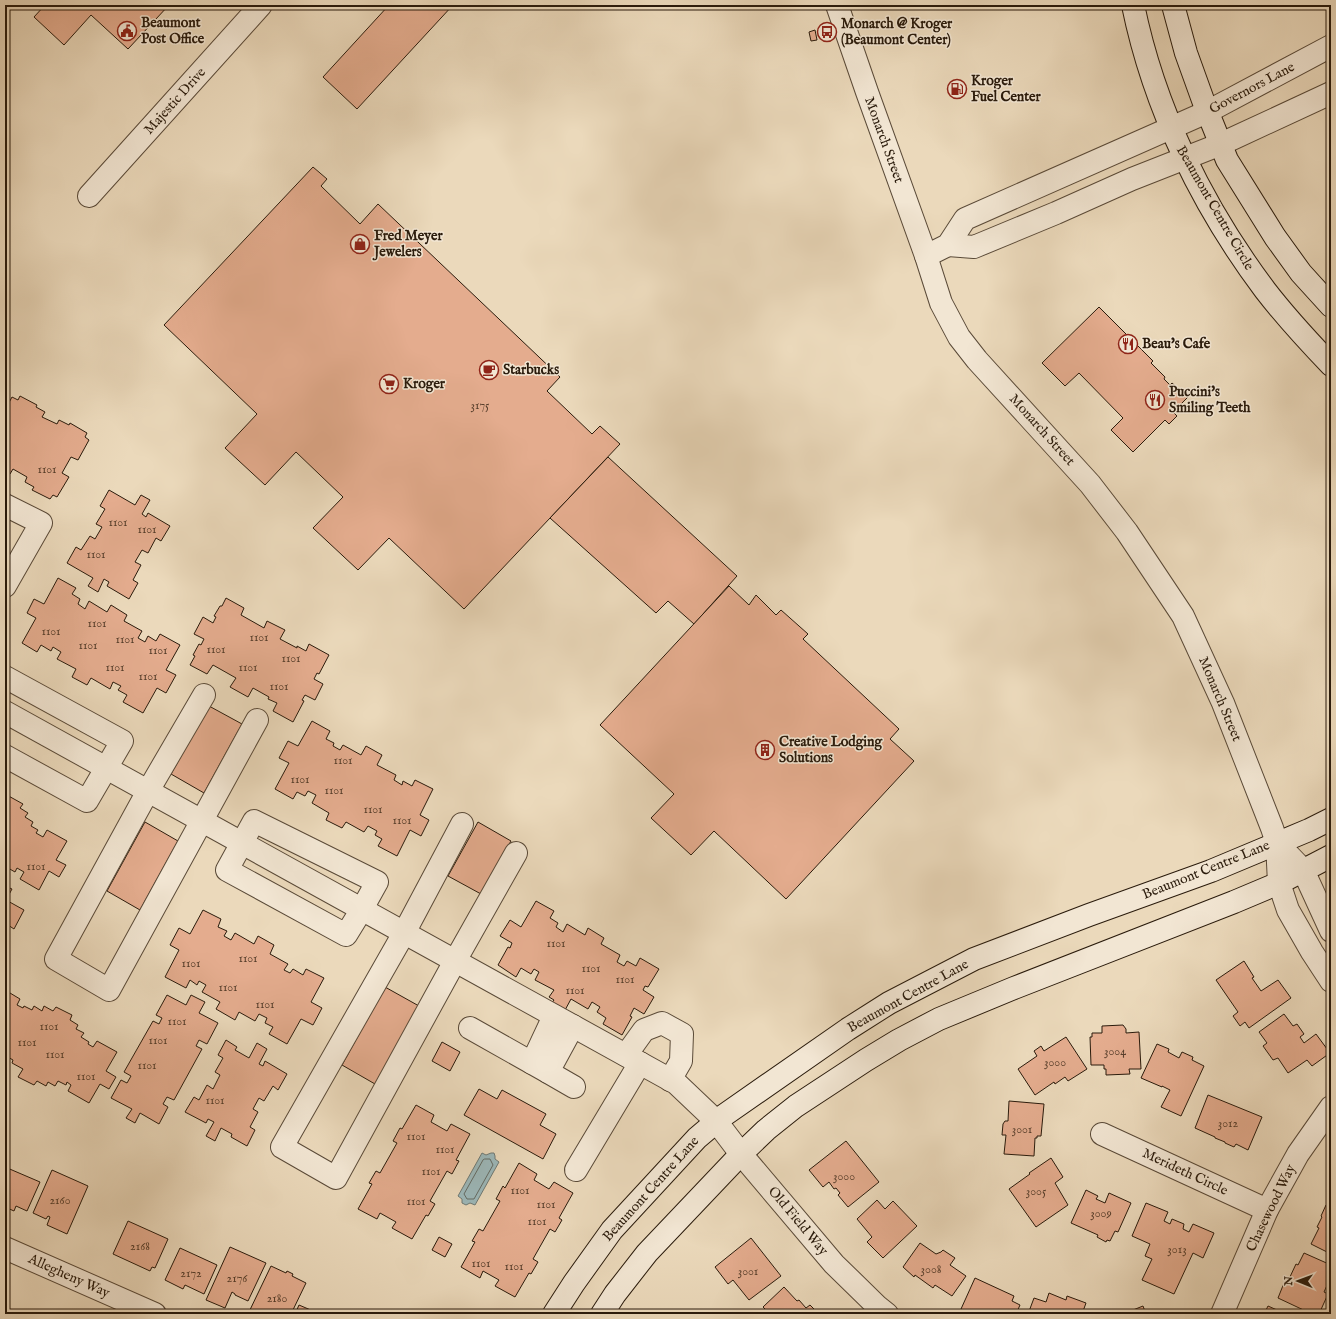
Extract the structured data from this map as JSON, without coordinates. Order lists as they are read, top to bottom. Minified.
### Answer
{"streets":{"street":["Governors Lane","Majestic Drive","Monarch Street","Beaumont Centre Circle","Beaumont Centre Lane","Merideth Circle","Chasewood Way","Old Field Way","Allegheny Way"]},"crossings":[["Governors Lane","Beaumont Centre Circle"],["Monarch Street","Beaumont Centre Lane"],["Beaumont Centre Lane","Old Field Way"],["Merideth Circle","Chasewood Way"]],"places":{"public building":["Beaumont Post Office"],"bus stop":["Monarch @ Kroger (Beaumont Center)"],"fuel station":["Kroger Fuel Center"],"shop":["Fred Meyer Jewelers"],"restaurant":["Beau's Cafe","Puccini's Smiling Teeth"],"cafe":["Starbucks"],"supermarket":["Kroger"],"building":["Creative Lodging Solutions"]},"house_numbers":["3175","1101","1101","1101","1101","1101","1101","1101","1101","1101","1101","1101","1101","1101","1101","1101","1101","1101","1101","1101","1101","1101","1101","1101","1101","1101","1101","1101","1101","1101","1101","1101","1101","1101","1101","3004","1101","3000","1101","1101","1101","3012","3001","1101","1101","1101","3000","1101","3005","2160","1101","1101","3009","1101","2168","3013","1101","1101","3008","3001","2172","2176","2180"],"north":"left"}
